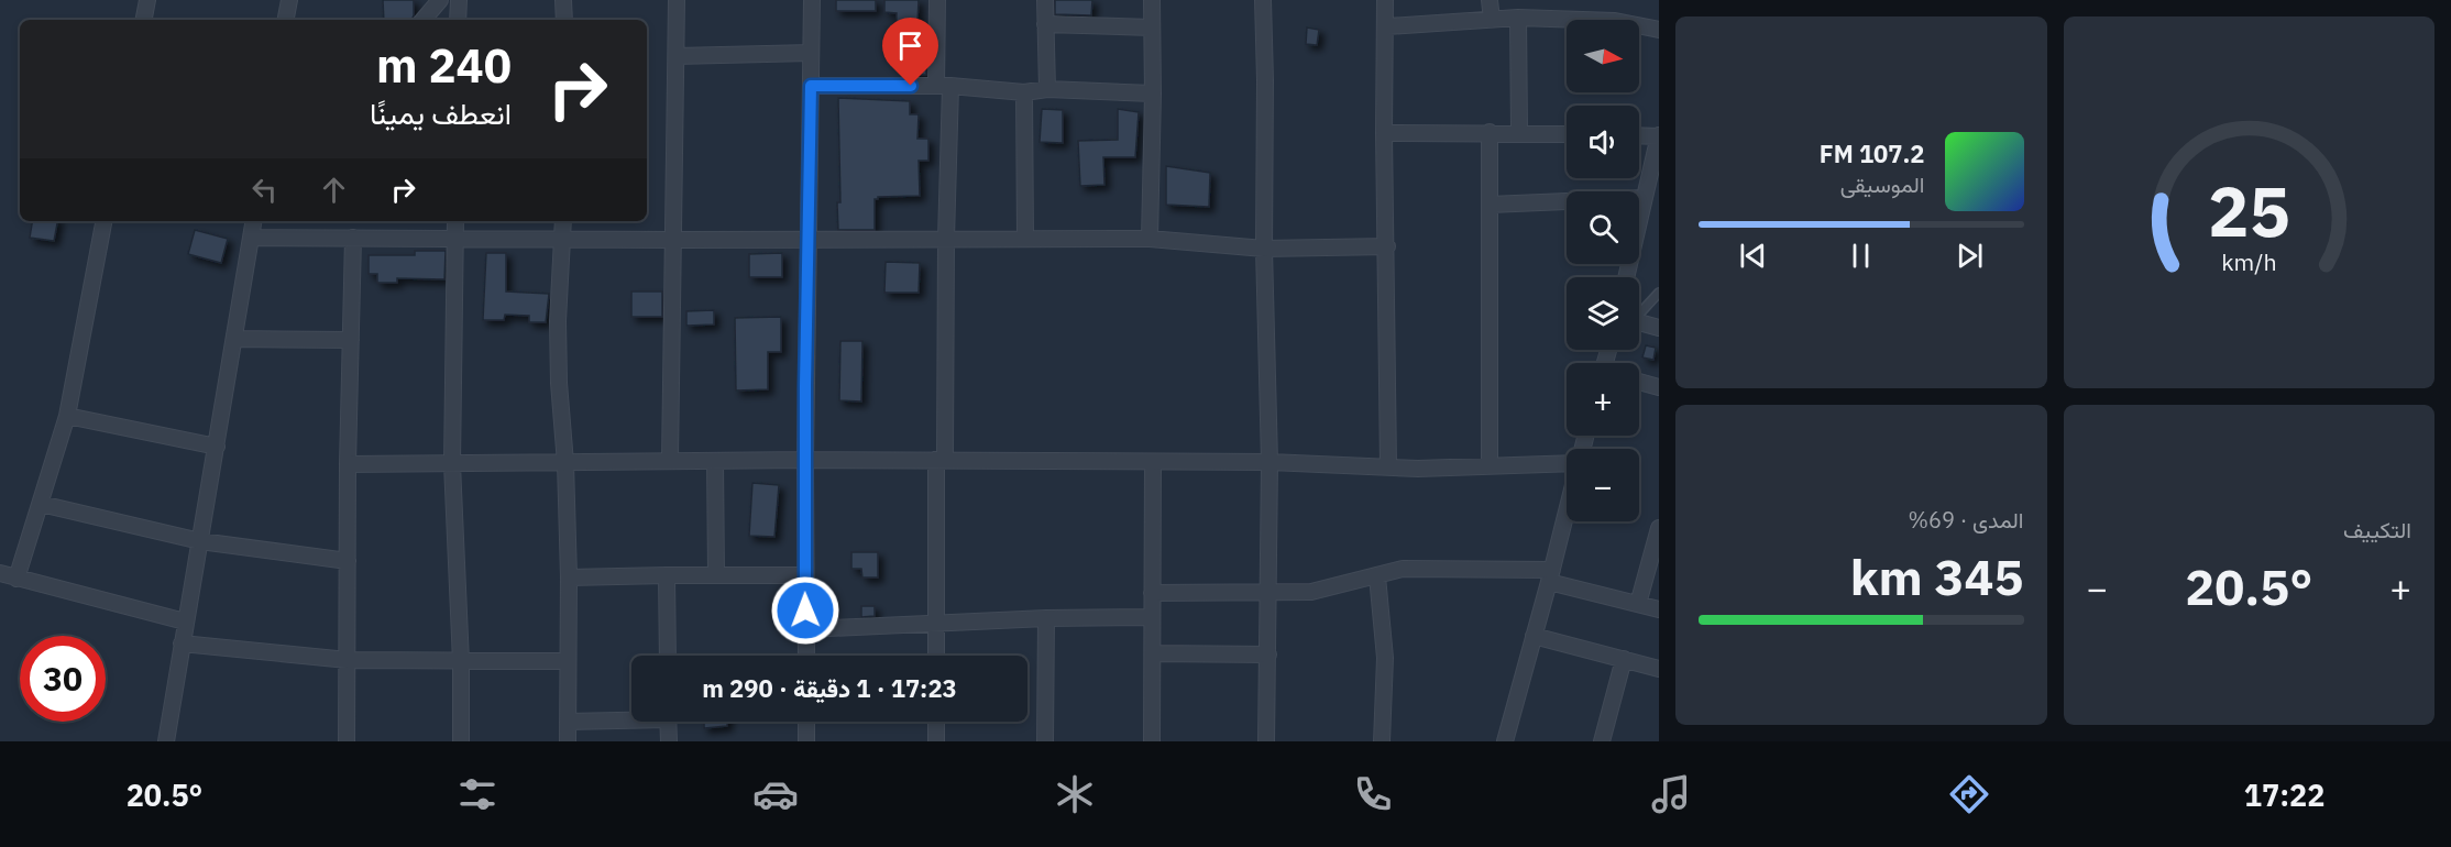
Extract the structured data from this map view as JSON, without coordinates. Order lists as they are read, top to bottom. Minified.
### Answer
{"north":"right","page":{"map_buttons":["+","−"],"turn":["240 m","انعطف يمينًا"],"song":["107.2 FM","الموسيقى"],"tile":["التكييف",["المدى · 69%","345 km"]],"heat":["−","20.5°","+"],"limit":"30","trip":"17:23 · 1 دقيقة · 290 m","tabs":["17:22","20.5°"],"gauge":["25","km/h"]}}
